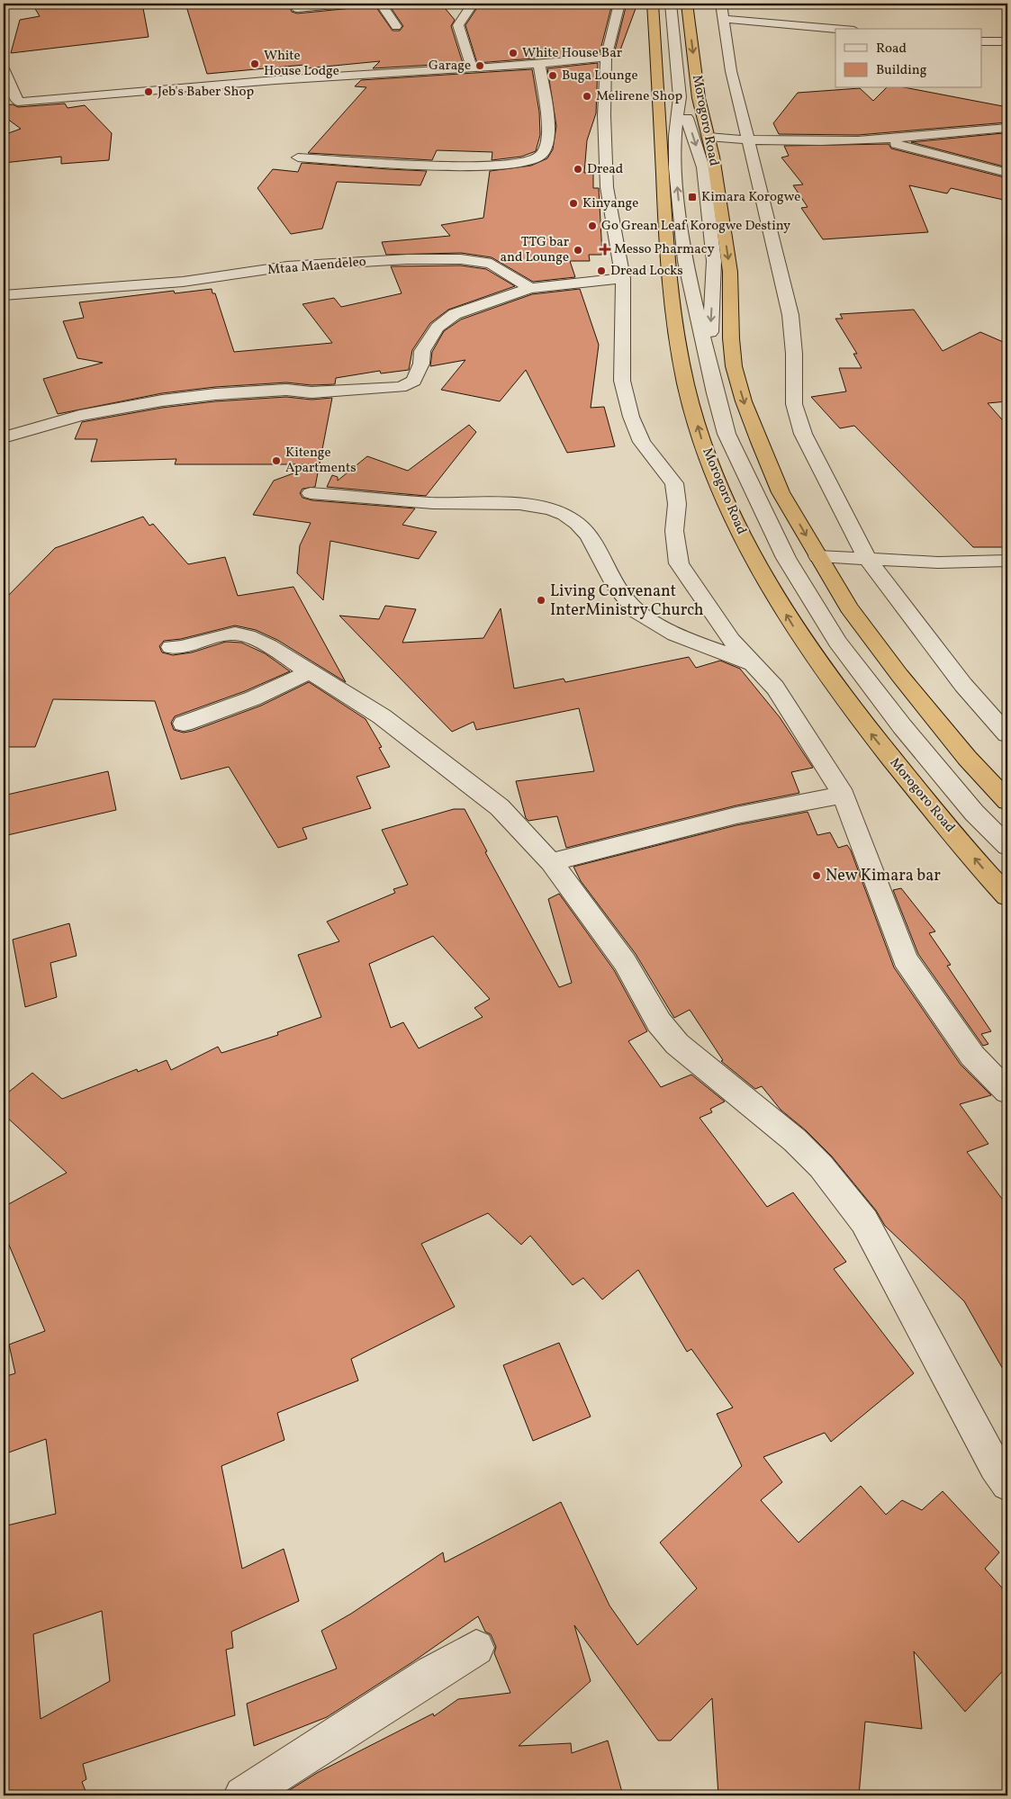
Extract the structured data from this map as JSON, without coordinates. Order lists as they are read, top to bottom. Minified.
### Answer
{"streets":{"highway":["Morogoro Road"],"street":["Mtaa Maendeleo"]},"places":{"other":["White House Bar","White House Lodge","Garage","Buga Lounge","Jeb's Baber Shop","Melirene Shop","Dread","Kinyange","Go Grean Leaf Korogwe Destiny","TTG bar and Lounge","Dread Locks","Kitenge Apartments","Living Convenant InterMinistry Church","New Kimara bar"],"transit":["Kimara Korogwe"],"health":["Messo Pharmacy"]},"legend":["Road","Building"]}
